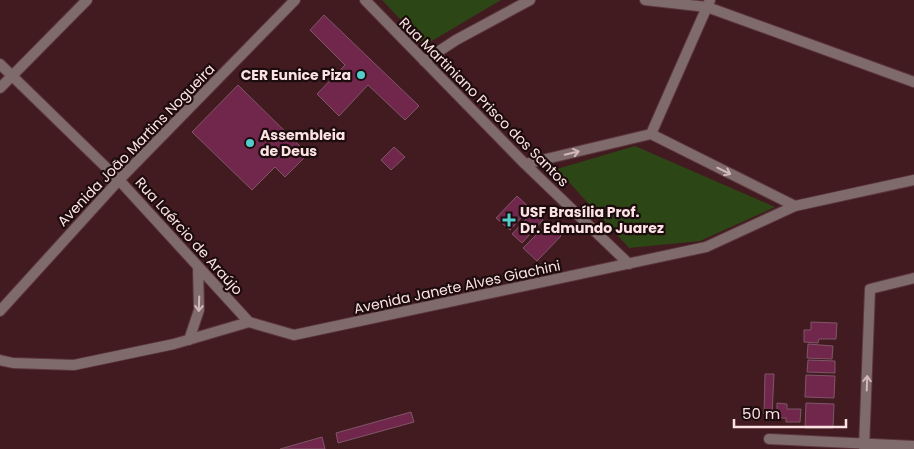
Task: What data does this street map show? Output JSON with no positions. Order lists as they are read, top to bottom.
{
  "streets": {
    "street": [
      "Rua Martiniano Prisco dos Santos",
      "Avenida João Martins Nogueira",
      "Rua Laércio de Araújo",
      "Avenida Janete Alves Giachini"
    ]
  },
  "crossings": [
    ["Rua Martiniano Prisco dos Santos", "Avenida Janete Alves Giachini"],
    ["Avenida João Martins Nogueira", "Rua Laércio de Araújo"],
    ["Rua Laércio de Araújo", "Avenida Janete Alves Giachini"]
  ],
  "places": {
    "other": ["CER Eunice Piza", "Assembleia de Deus"],
    "health": ["USF Brasília Prof. Dr. Edmundo Juarez"]
  },
  "scale_bar": "50 m"
}
